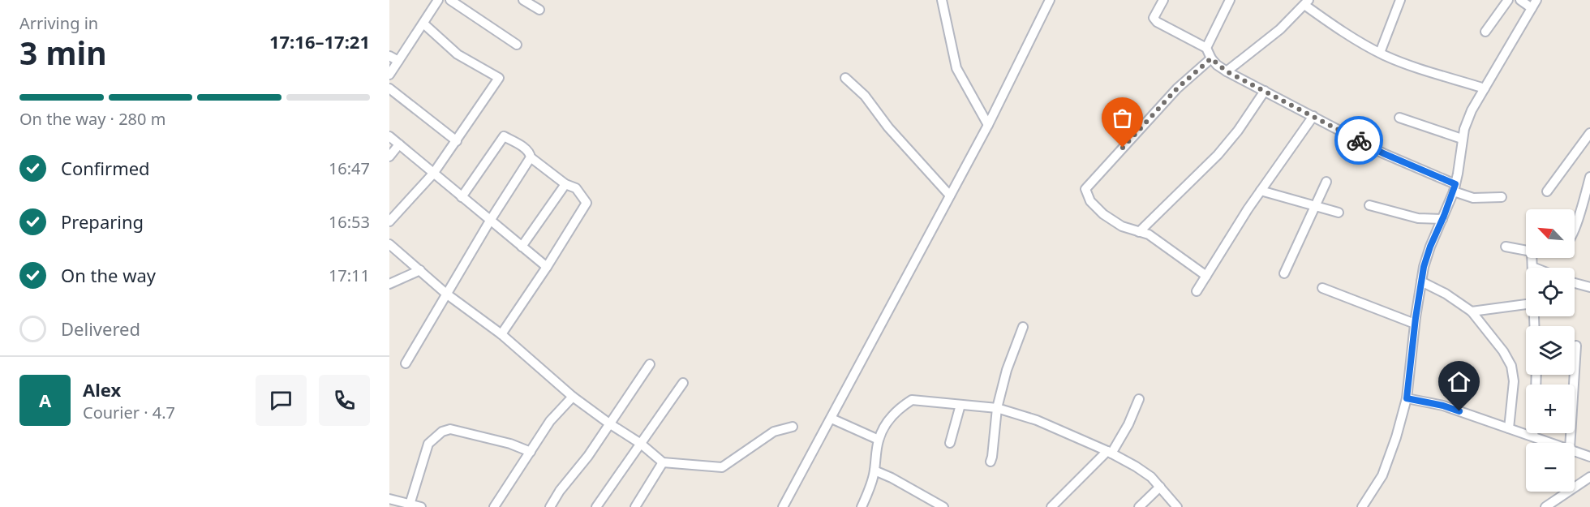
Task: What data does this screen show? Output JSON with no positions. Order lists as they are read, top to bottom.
{
  "north": "top left",
  "page": {
    "heading": ["3 min", "Arriving in", "17:16–17:21"],
    "panel": ["Alex", "Courier · 4.7"],
    "bar": "On the way · 280 m",
    "list": [
      ["Confirmed", "16:47"],
      ["Preparing", "16:53"],
      ["On the way", "17:11"],
      "Delivered"
    ],
    "map_buttons": ["+", "−"],
    "round": "A"
  }
}
